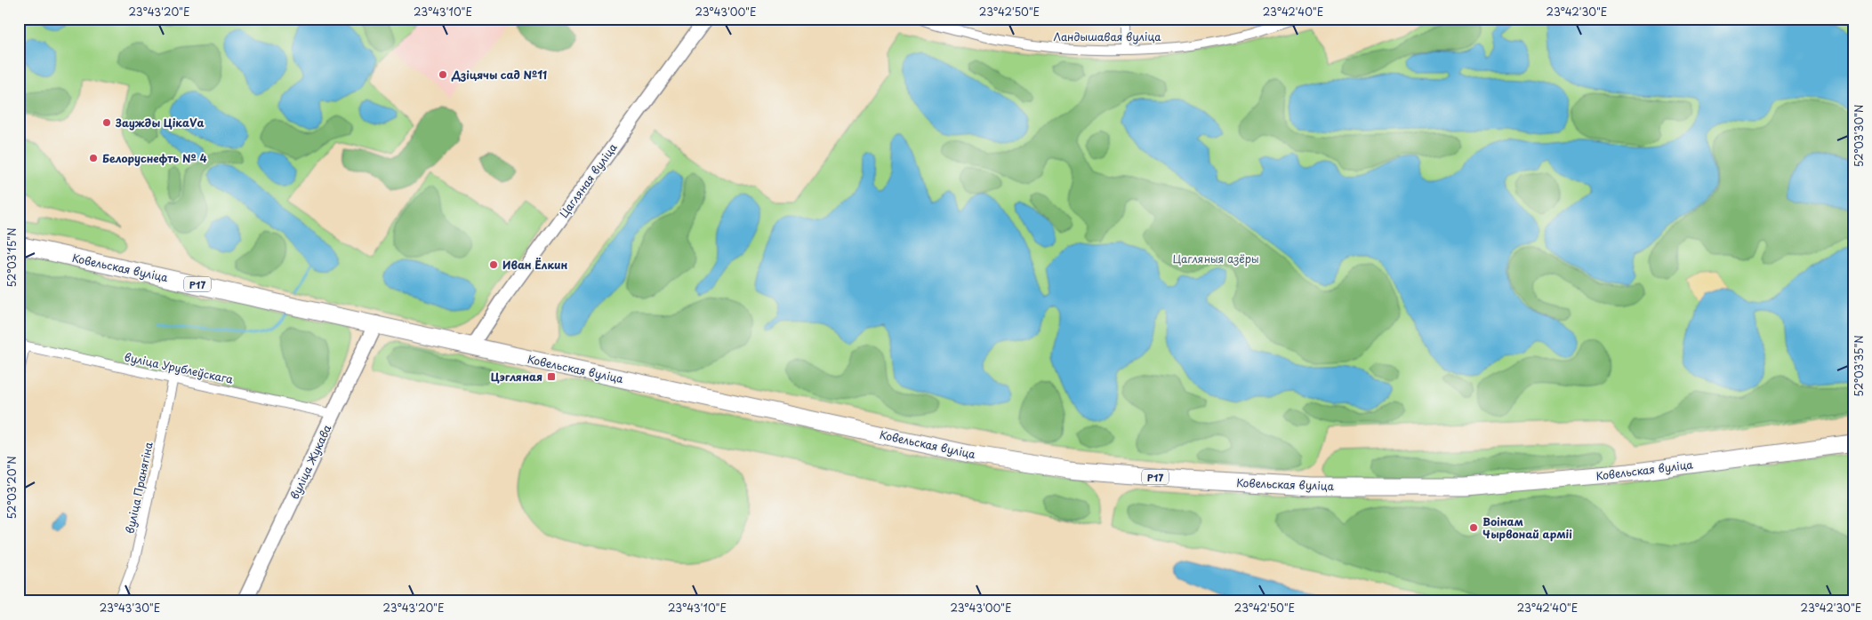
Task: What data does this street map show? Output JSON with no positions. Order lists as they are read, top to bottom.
{
  "streets": {
    "highway": ["Ковельская вуліца", "Р17"],
    "main road": ["вуліца Жукава"],
    "street": [
      "Ландышавая вуліца",
      "Цагляная вуліца",
      "вуліца Урублеўскага",
      "вуліца Пранягіна"
    ]
  },
  "crossings": [
    ["Цагляная вуліца", "Ковельская вуліца"],
    ["Ковельская вуліца", "вуліца Жукава"],
    ["вуліца Урублеўскага", "вуліца Жукава"],
    ["вуліца Урублеўскага", "вуліца Пранягіна"]
  ],
  "parks": ["Цагляныя азёры"],
  "places": {
    "other": [
      "Дзіцячы сад №11",
      "Заужды ЦікаVа",
      "Белоруснефть № 4",
      "Иван Ёлкин",
      "Воінам Чырвонай арміі"
    ],
    "transit": ["Цэгляная"]
  },
  "coordinates": [
    "23°43'20\"E",
    "23°43'10\"E",
    "23°43'00\"E",
    "23°42'50\"E",
    "23°42'40\"E",
    "23°42'30\"E",
    "52°03'30\"N",
    "52°03'15\"N",
    "52°03'35\"N",
    "52°03'20\"N",
    "23°43'30\"E"
  ]
}
